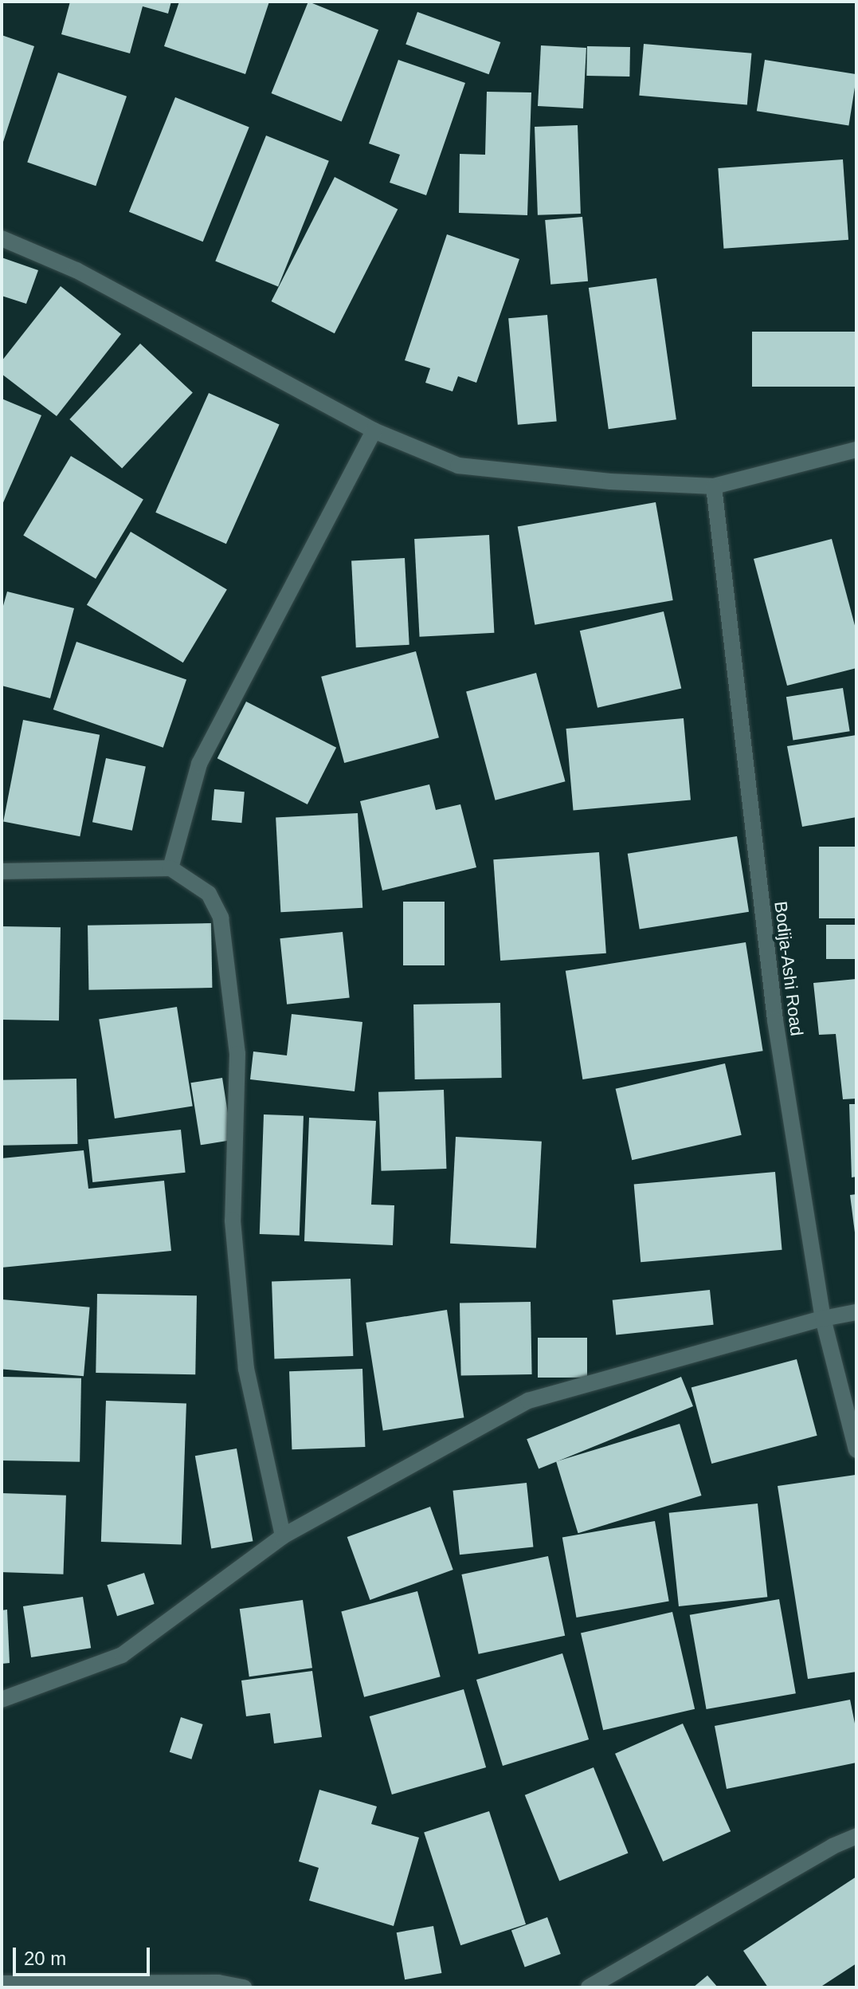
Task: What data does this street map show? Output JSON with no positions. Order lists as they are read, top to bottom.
{
  "streets": {
    "street": ["Bodija-Ashi Road"]
  },
  "scale_bar": "20 m"
}
